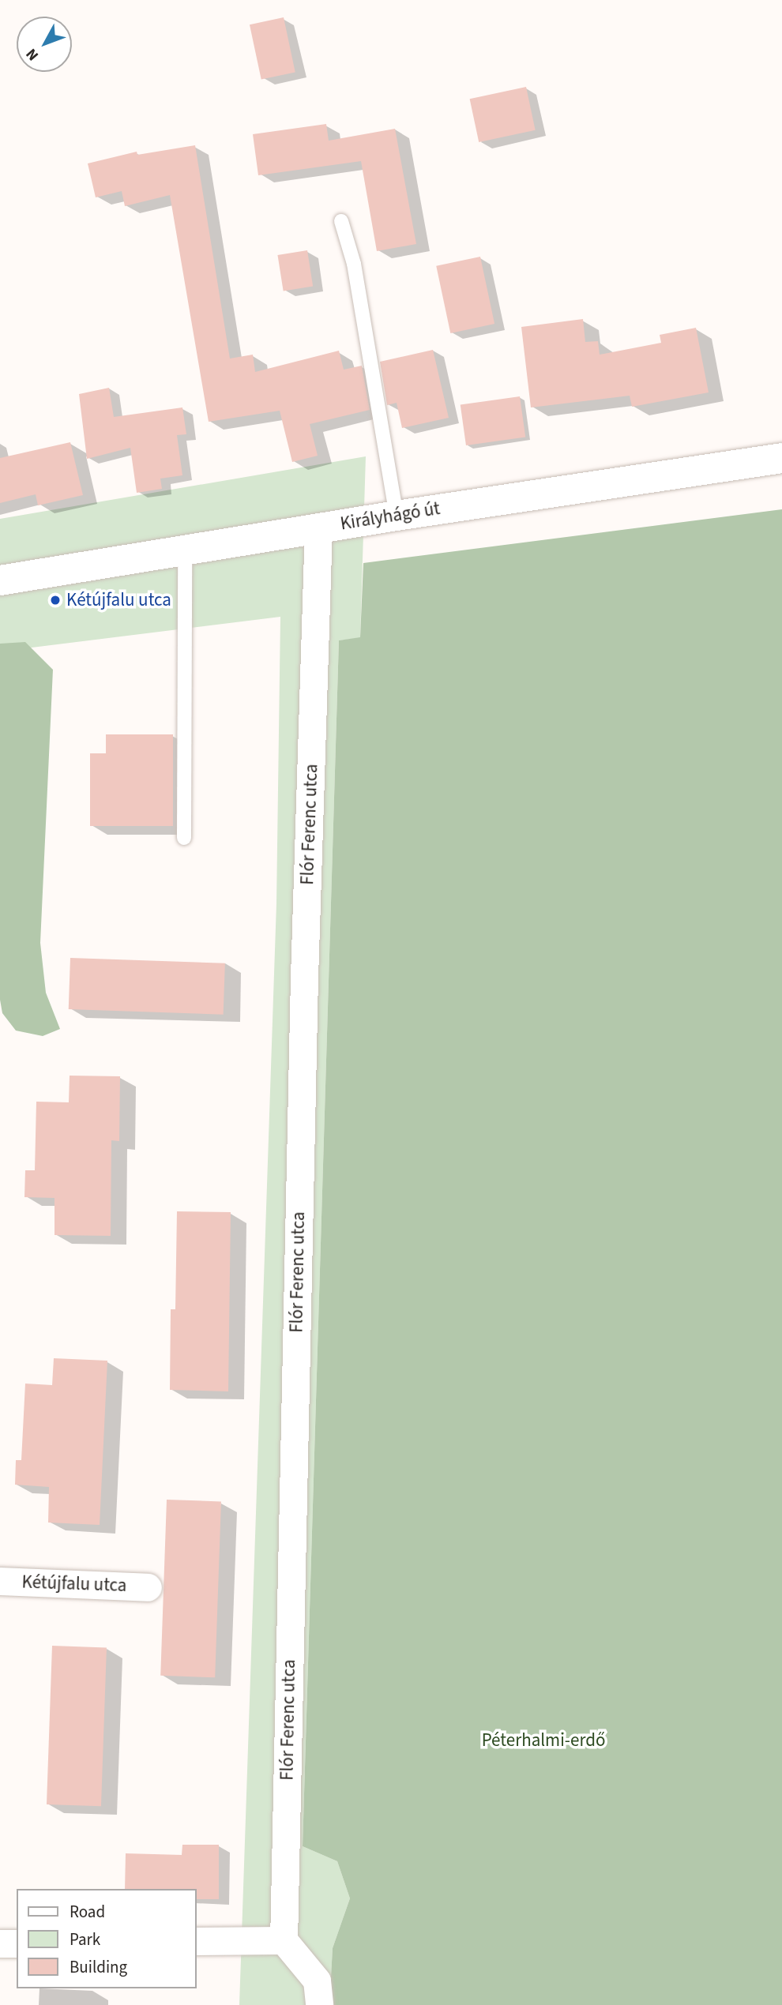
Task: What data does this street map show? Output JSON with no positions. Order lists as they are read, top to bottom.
{
  "streets": {
    "street": ["Királyhágó út", "Flór Ferenc utca", "Kétújfalu utca"]
  },
  "crossings": [
    ["Királyhágó út", "Flór Ferenc utca"]
  ],
  "parks": ["Péterhalmi-erdő"],
  "places": ["Kétújfalu utca"],
  "legend": ["Road", "Park", "Building"],
  "north": "bottom left"
}
